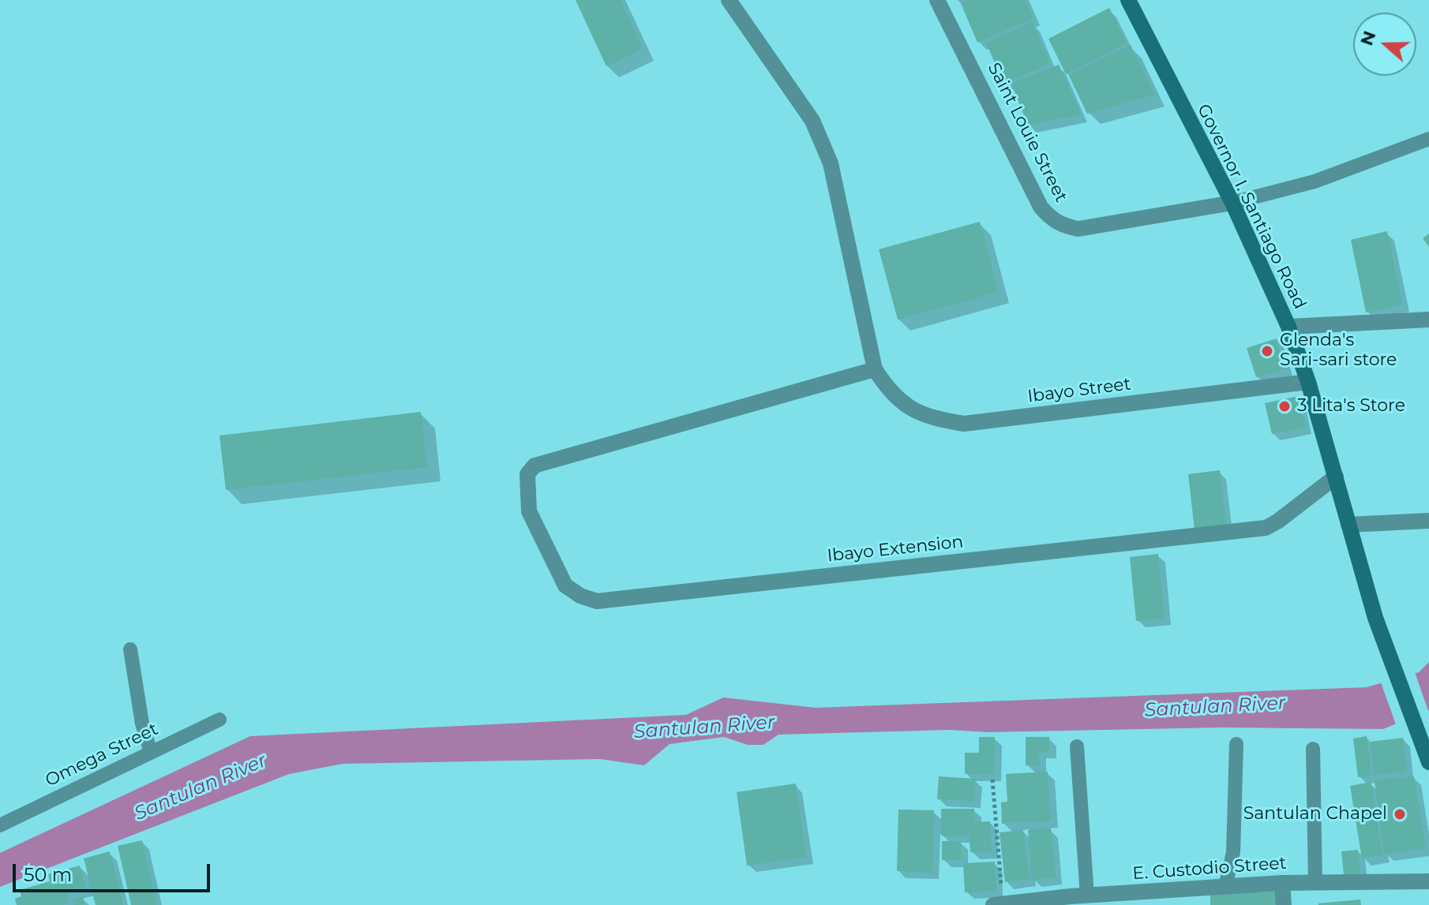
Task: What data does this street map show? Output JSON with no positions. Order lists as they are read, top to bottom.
{
  "streets": {
    "main road": ["Governor I. Santiago Road"],
    "street": [
      "Saint Louie Street",
      "Ibayo Street",
      "Ibayo Extension",
      "E. Custodio Street"
    ],
    "lane": ["Omega Street"]
  },
  "crossings": [
    ["Saint Louie Street", "Governor I. Santiago Road"],
    ["Governor I. Santiago Road", "Ibayo Street"],
    ["Governor I. Santiago Road", "Ibayo Extension"],
    ["Ibayo Street", "Ibayo Extension"]
  ],
  "water": ["Santulan River"],
  "places": ["Glenda's Sari-sari store", "3 Lita's Store", "Santulan Chapel"],
  "scale_bar": "50 m",
  "north": "left"
}
